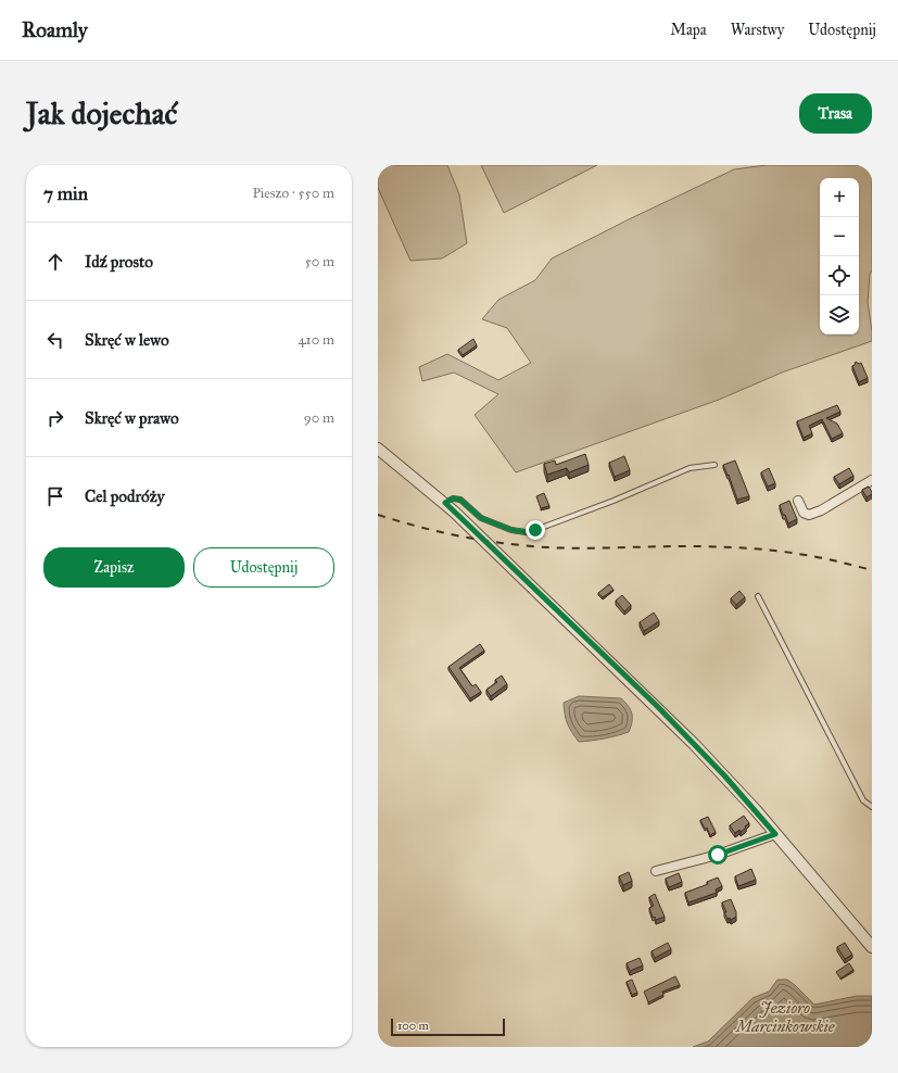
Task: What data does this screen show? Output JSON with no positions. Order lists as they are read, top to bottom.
{
  "water": ["Jezioro Marcinkowskie"],
  "scale_bar": "100 m",
  "page": {
    "header": "Roamly",
    "nav": ["Mapa", "Warstwy", "Udostępnij"],
    "buttons": [
      "Trasa",
      ["Zapisz", "Udostępnij"]
    ],
    "title": "Jak dojechać",
    "heading": ["7 min", "Pieszo · 550 m"],
    "map_buttons": ["+", "−"],
    "list": [
      ["Idź prosto", "50 m"],
      ["Skręć w lewo", "410 m"],
      ["Skręć w prawo", "90 m"],
      "Cel podróży"
    ],
    "scale": "100 m"
  }
}
